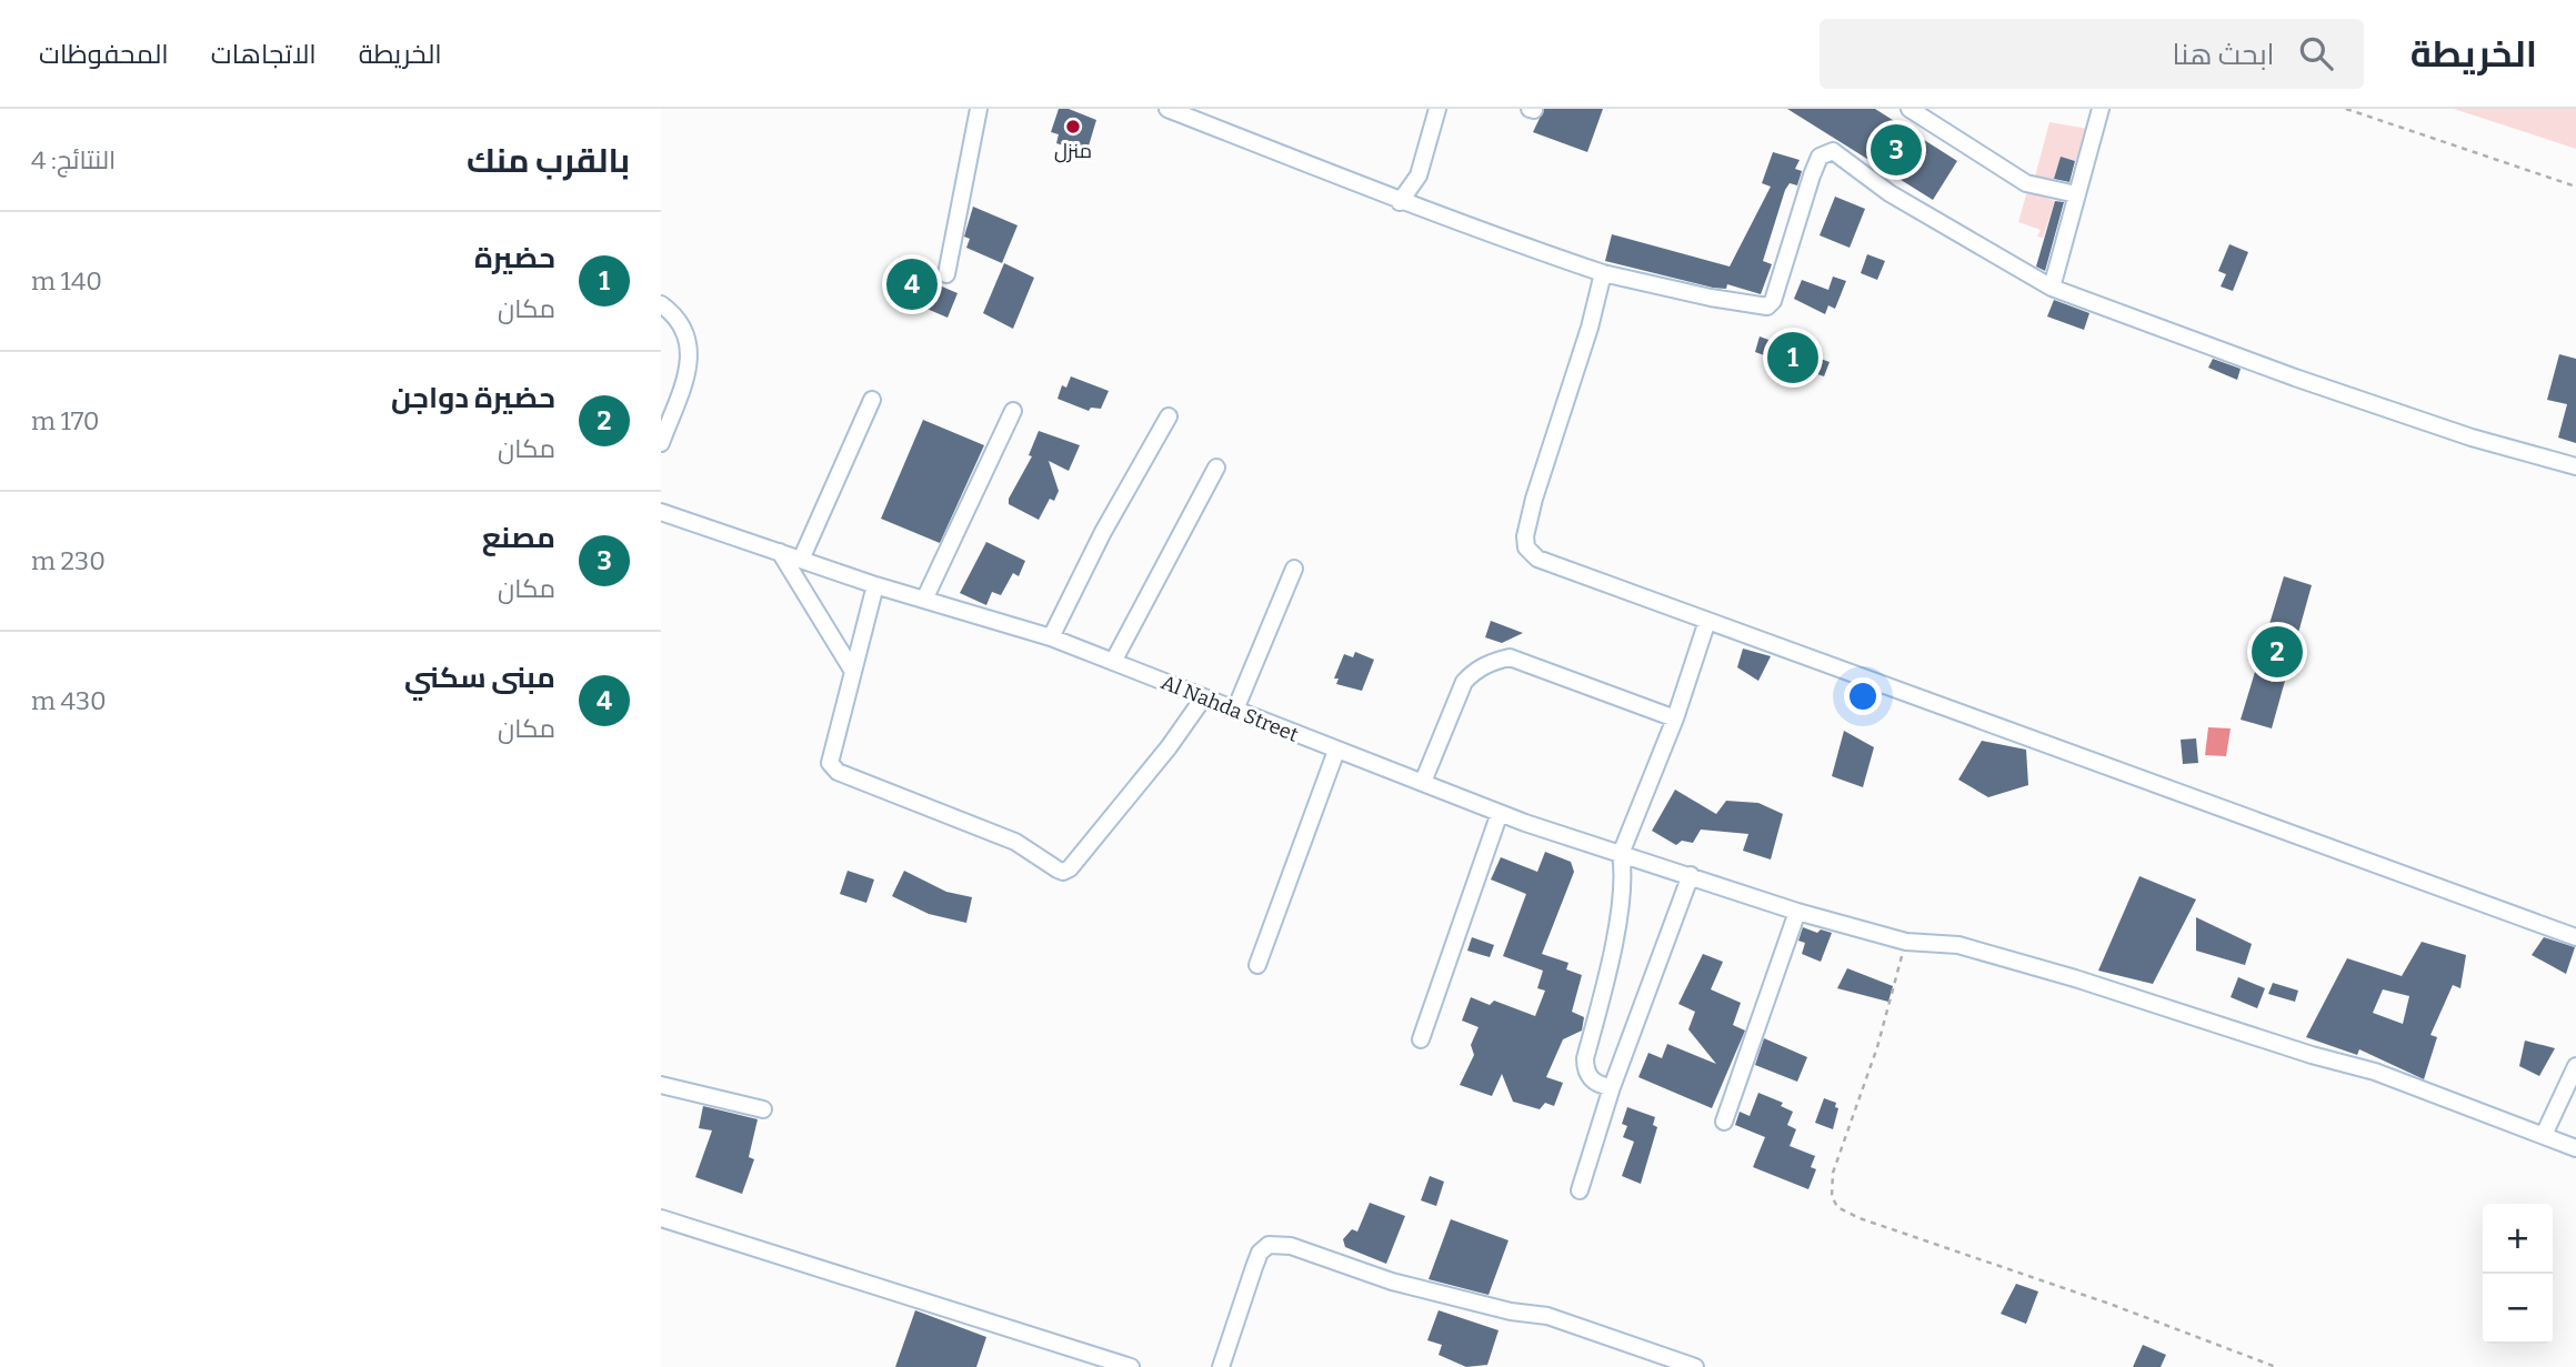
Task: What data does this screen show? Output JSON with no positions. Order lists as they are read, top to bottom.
{
  "streets": {
    "street": ["Al Nahda Street"]
  },
  "places": ["منزل"],
  "page": {
    "header": "الخريطة",
    "search": "ابحث هنا",
    "nav": ["الخريطة", "الاتجاهات", "المحفوظات"],
    "heading": ["بالقرب منك", "النتائج: 4"],
    "pins": [
      "3",
      "4",
      "1",
      "2"
    ],
    "list": [
      {
        "mark": "1",
        "name": "حضيرة",
        "note": "مكان",
        "value": "140 m"
      },
      {
        "mark": "2",
        "name": "حضيرة دواجن",
        "note": "مكان",
        "value": "170 m"
      },
      {
        "mark": "3",
        "name": "مصنع",
        "note": "مكان",
        "value": "230 m"
      },
      {
        "mark": "4",
        "name": "مبنى سكني",
        "note": "مكان",
        "value": "430 m"
      }
    ],
    "map_buttons": ["+", "−"]
  }
}
